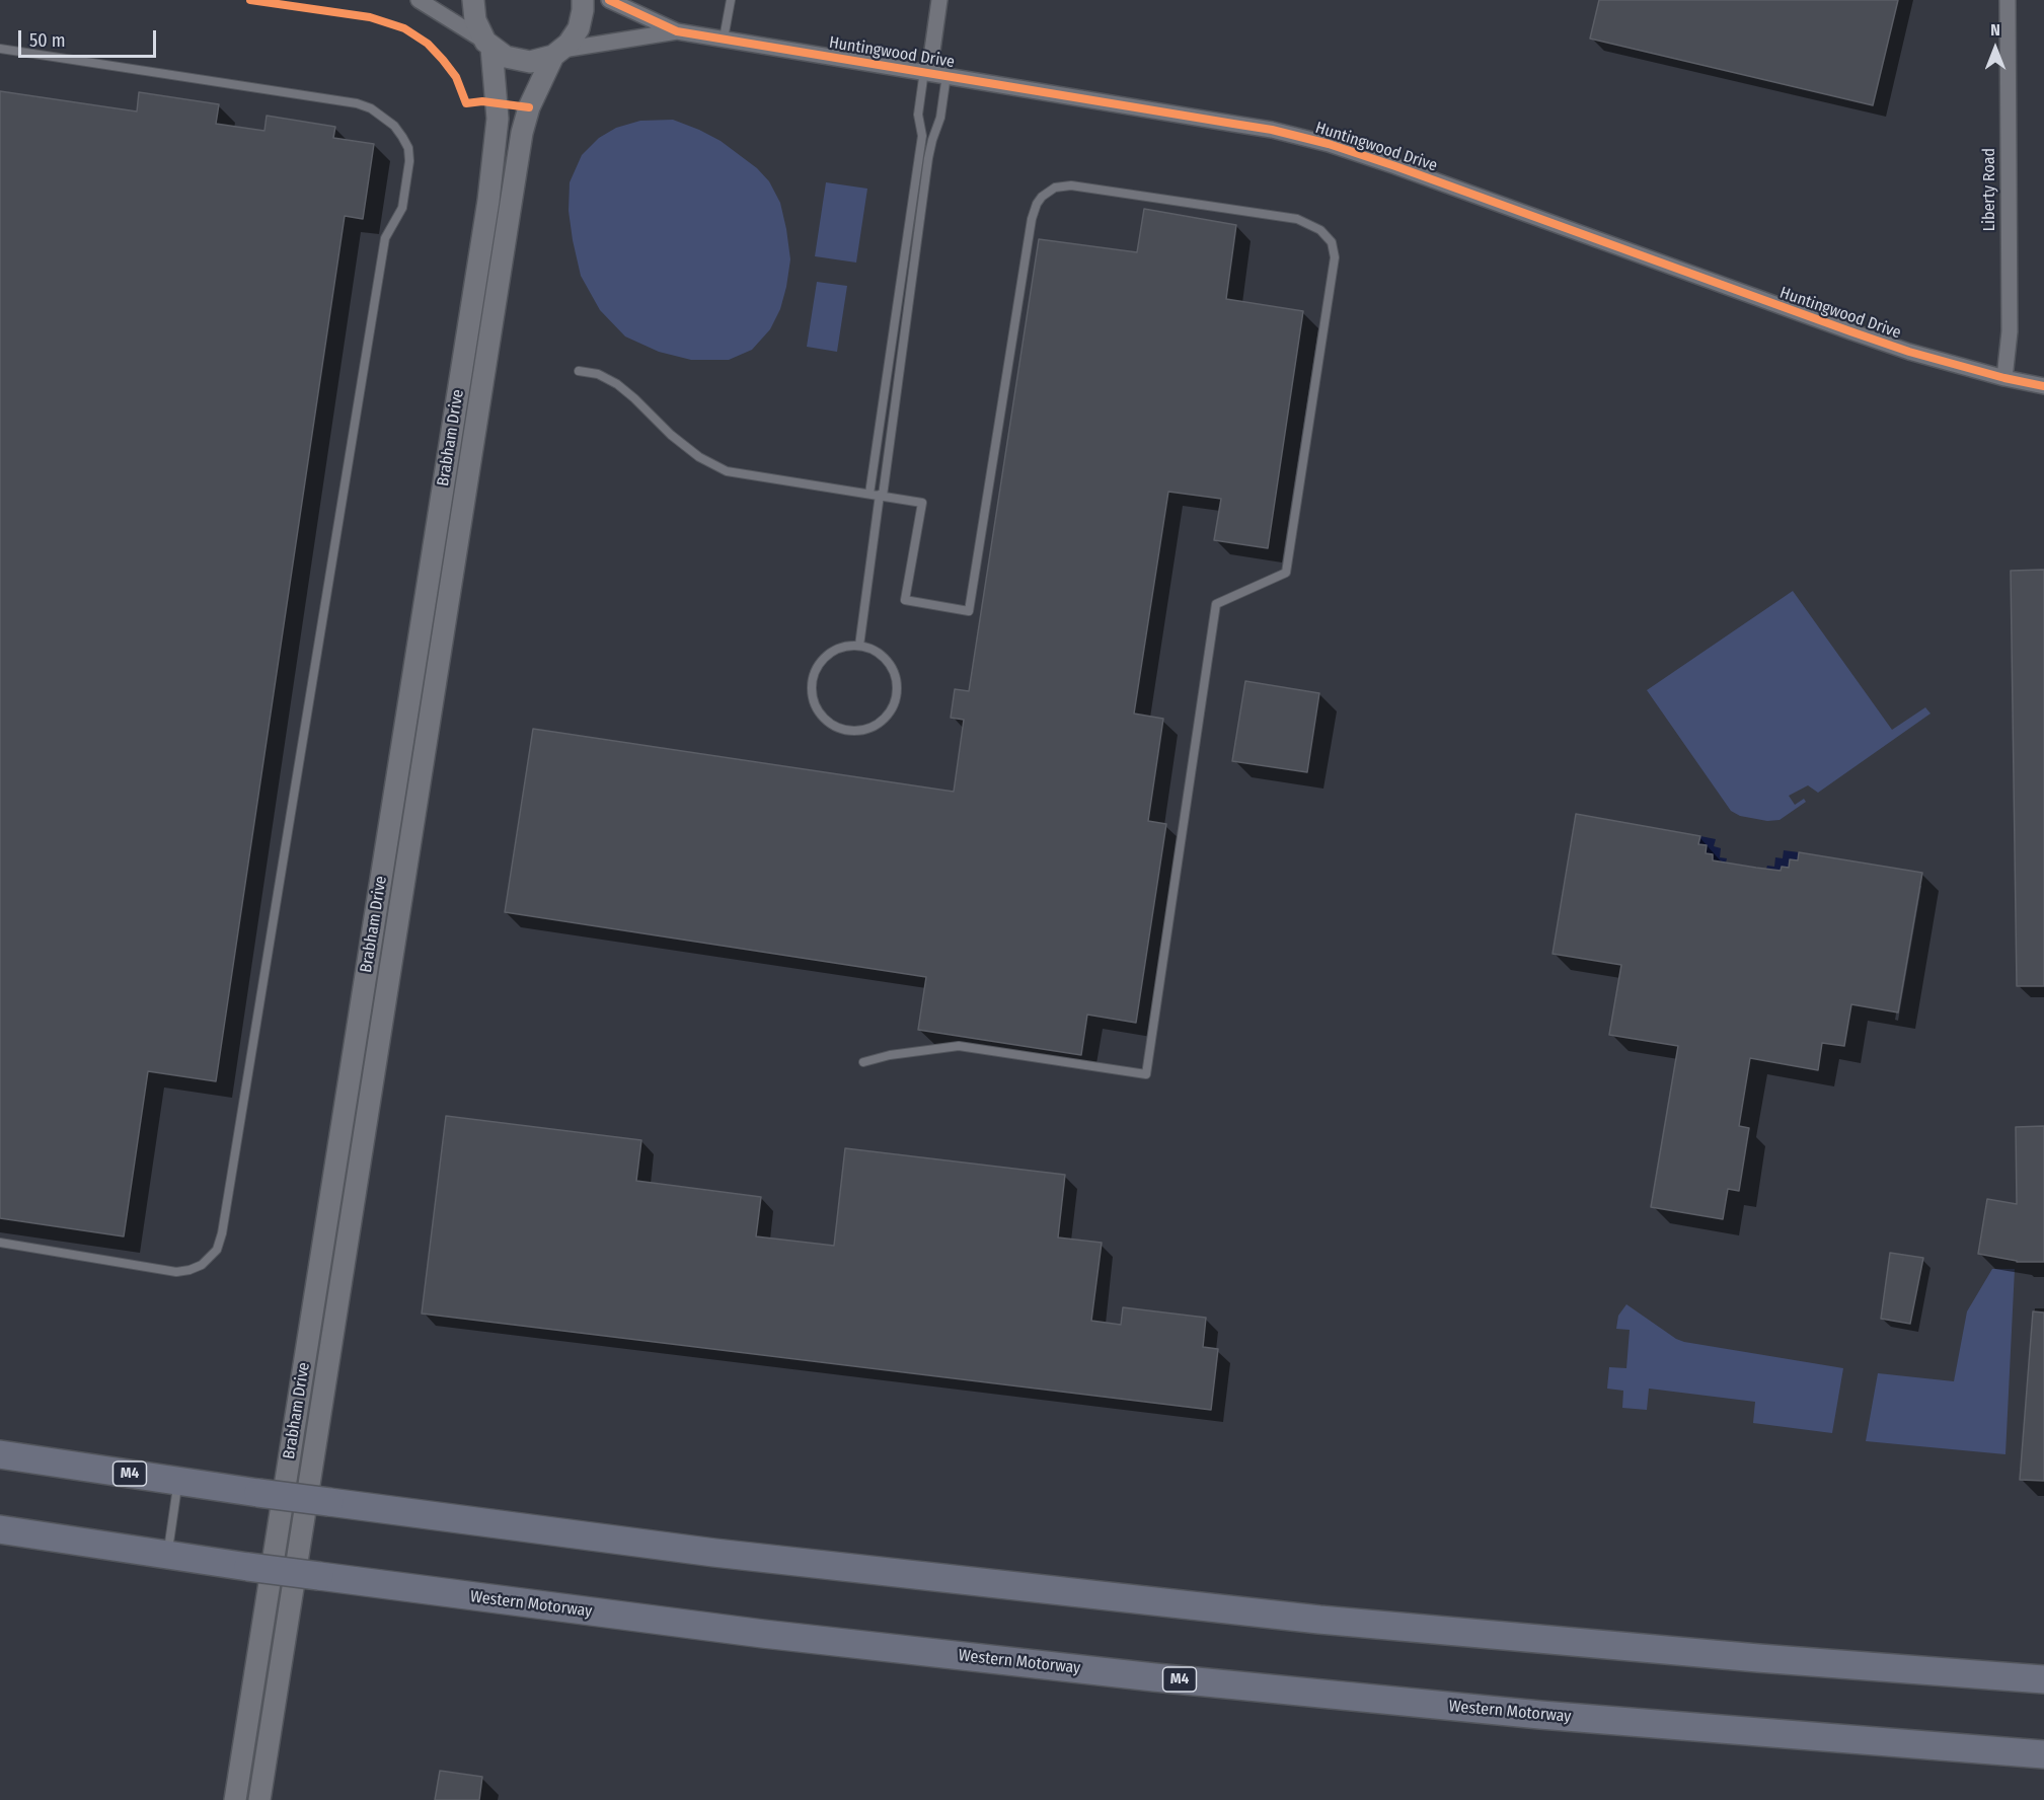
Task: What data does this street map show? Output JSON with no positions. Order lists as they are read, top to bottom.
{
  "streets": {
    "highway": ["M4", "Western Motorway"],
    "main road": ["Brabham Drive"],
    "street": ["Huntingwood Drive", "Liberty Road"]
  },
  "crossings": [
    ["Huntingwood Drive", "Liberty Road"],
    ["Huntingwood Drive", "Brabham Drive"]
  ],
  "scale_bar": "50 m",
  "north": "top"
}
